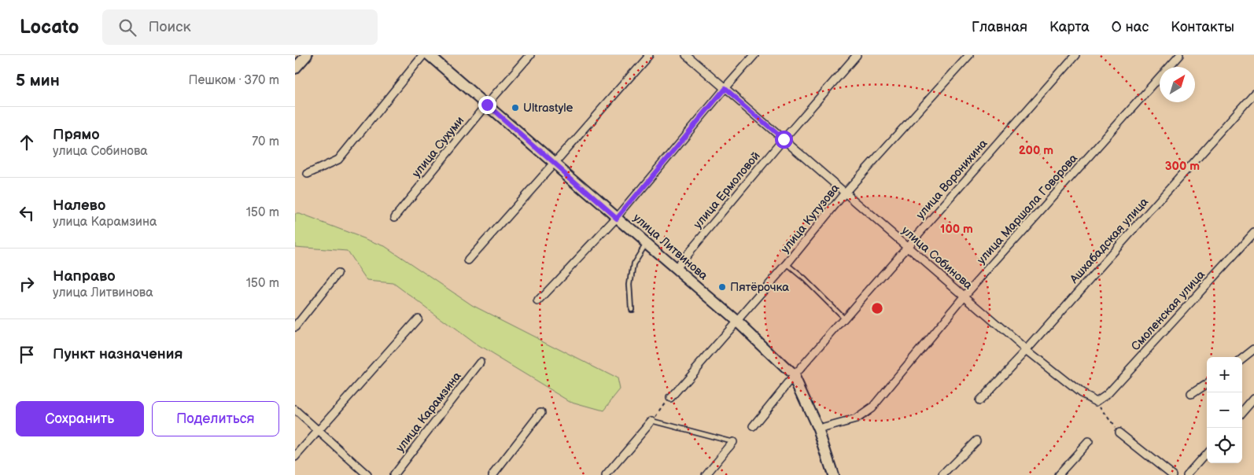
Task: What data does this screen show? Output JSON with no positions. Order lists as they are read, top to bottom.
{
  "streets": {
    "street": [
      "улица Сухуми",
      "улица Воронихина",
      "улица Ермоловой",
      "улица Маршала Говорова",
      "улица Кутузова",
      "Ашхабадская улица",
      "улица Литвинова",
      "улица Собинова",
      "Смоленская улица",
      "улица Карамзина"
    ]
  },
  "crossings": [
    ["улица Сухуми", "улица Литвинова"],
    ["улица Воронихина", "улица Литвинова"],
    ["улица Воронихина", "улица Собинова"],
    ["улица Ермоловой", "улица Литвинова"],
    ["улица Ермоловой", "улица Собинова"],
    ["улица Маршала Говорова", "улица Литвинова"],
    ["улица Маршала Говорова", "улица Собинова"],
    ["улица Кутузова", "улица Литвинова"],
    ["улица Кутузова", "улица Собинова"],
    ["Ашхабадская улица", "улица Собинова"],
    ["улица Собинова", "Смоленская улица"]
  ],
  "places": ["Ultrastyle", "Пятёрочка"],
  "north": "top right",
  "page": {
    "header": "Locato",
    "search": "Поиск",
    "nav": [
      "Главная",
      "Карта",
      "О нас",
      "Контакты"
    ],
    "heading": ["5 мин", "Пешком · 370 m"],
    "list": [
      ["Прямо", "улица Собинова", "70 m"],
      ["Налево", "улица Карамзина", "150 m"],
      ["Направо", "улица Литвинова", "150 m"],
      "Пункт назначения"
    ],
    "map_buttons": ["+", "−"],
    "buttons": ["Сохранить", "Поделиться"]
  },
  "rings": ["200 m", "300 m", "100 m"]
}
